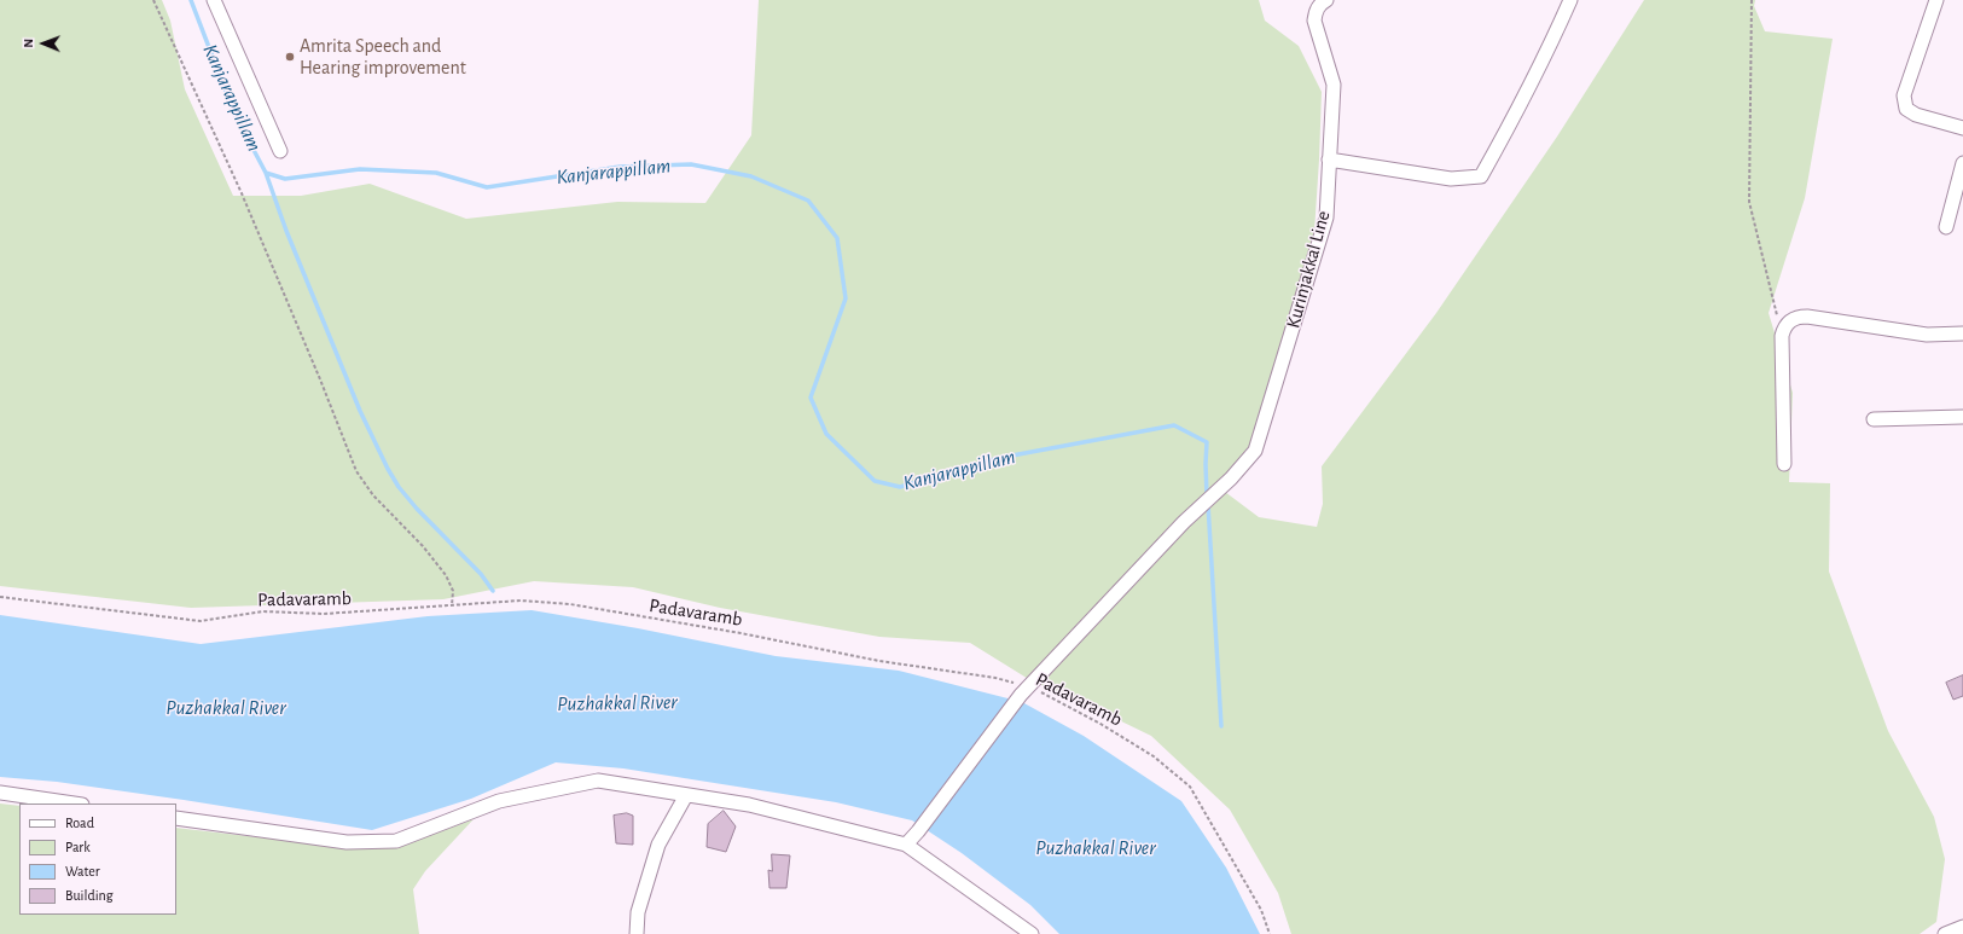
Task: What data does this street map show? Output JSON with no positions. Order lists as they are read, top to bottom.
{
  "streets": {
    "street": ["Kurinjakkal Line"],
    "path": ["Padavaramb"]
  },
  "crossings": [
    ["Kurinjakkal Line", "Padavaramb"]
  ],
  "water": ["Kanjarappillam", "Puzhakkal River"],
  "places": ["Amrita Speech and Hearing improvement"],
  "legend": [
    "Road",
    "Park",
    "Water",
    "Building"
  ],
  "north": "left"
}
